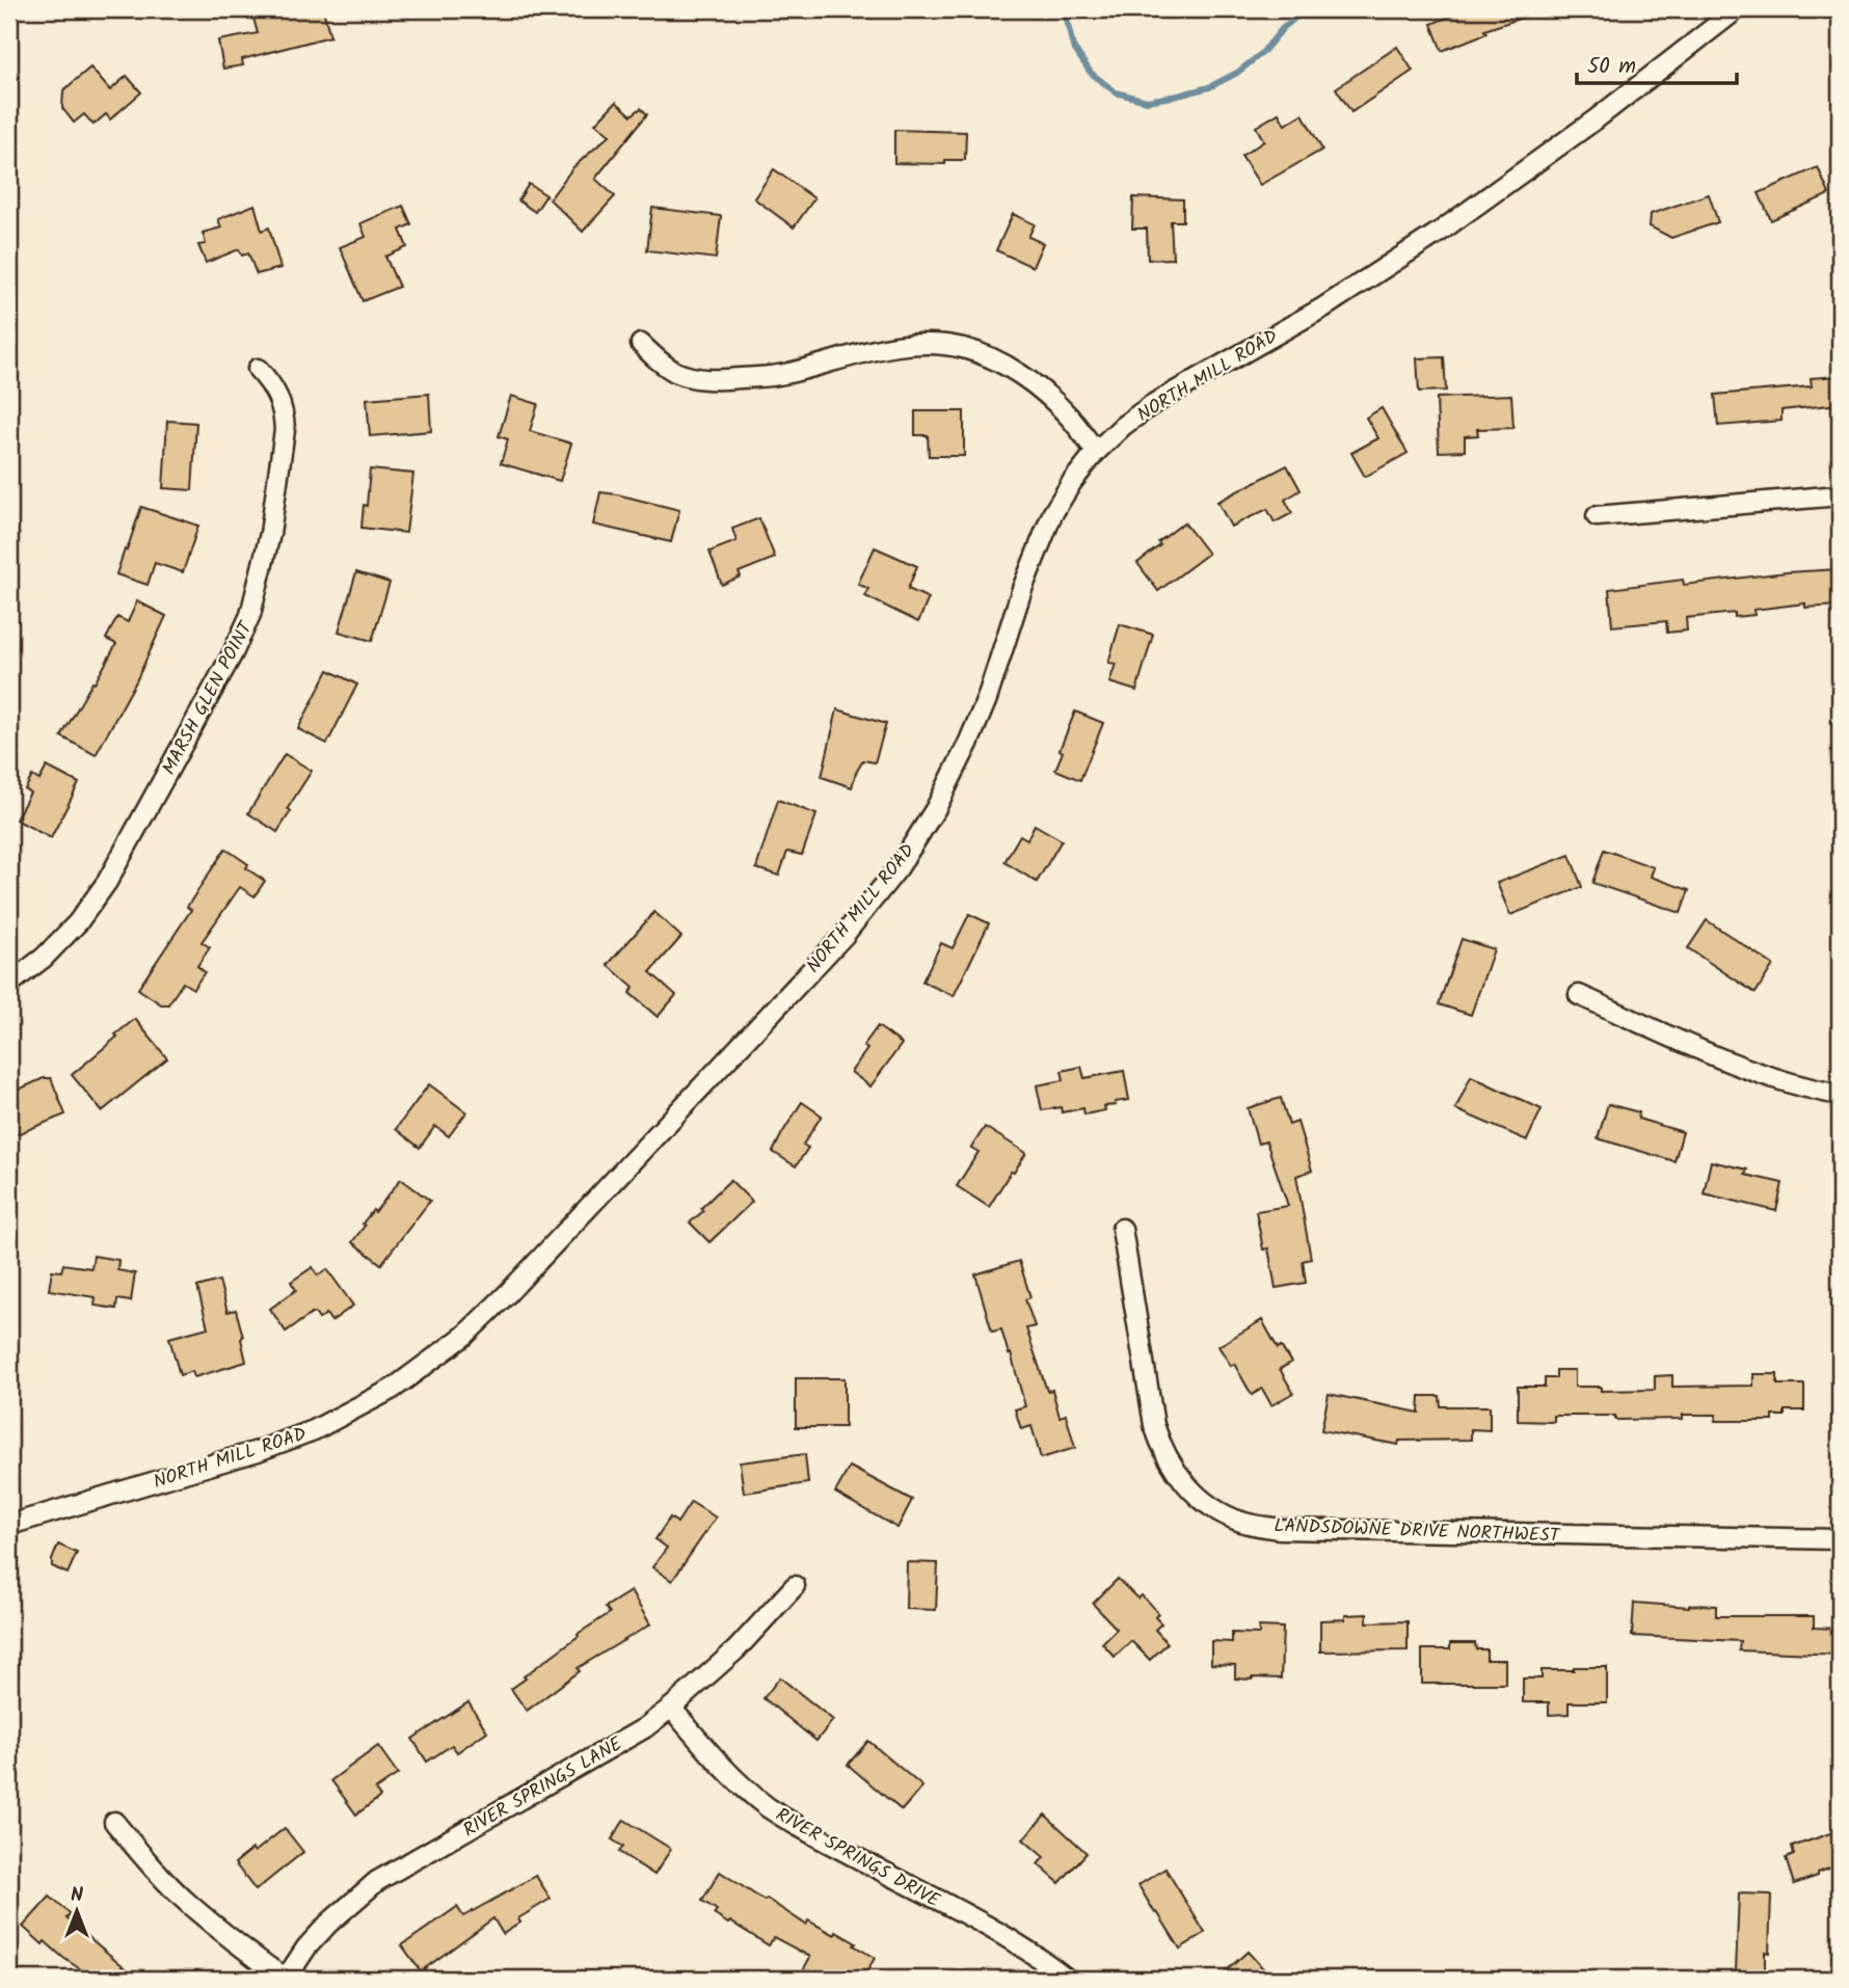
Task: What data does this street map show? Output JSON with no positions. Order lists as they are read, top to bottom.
{
  "streets": {
    "street": [
      "NORTH MILL ROAD",
      "MARSH GLEN POINT",
      "LANDSDOWNE DRIVE NORTHWEST",
      "RIVER SPRINGS LANE",
      "RIVER SPRINGS DRIVE"
    ]
  },
  "crossings": [
    ["RIVER SPRINGS LANE", "RIVER SPRINGS DRIVE"]
  ],
  "scale_bar": "50 m",
  "north": "top"
}
